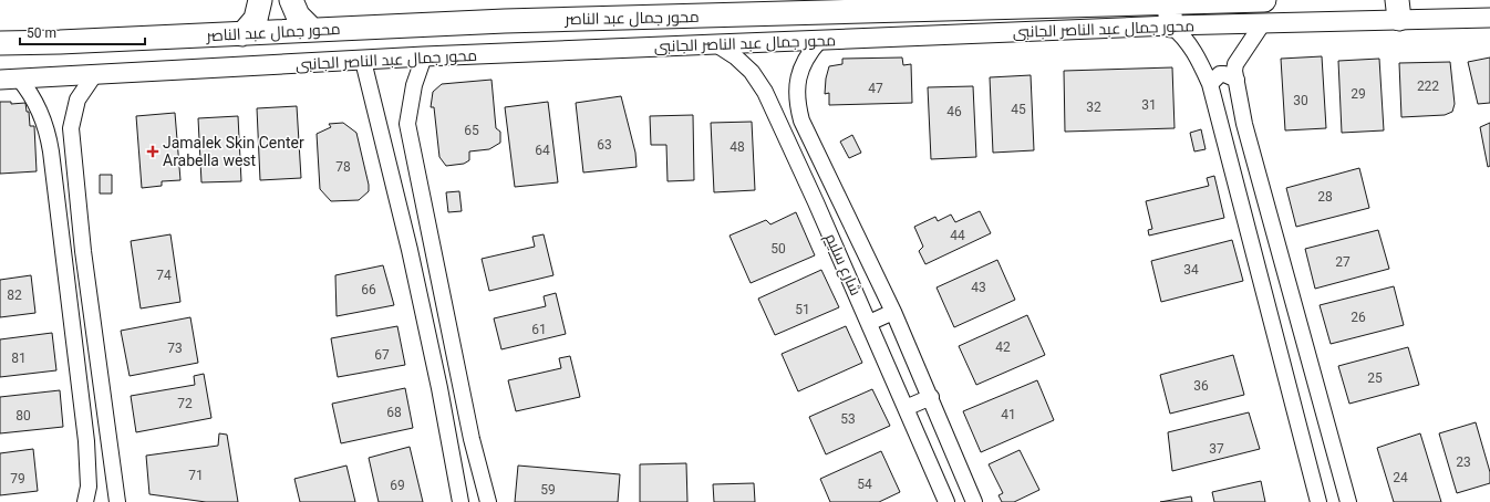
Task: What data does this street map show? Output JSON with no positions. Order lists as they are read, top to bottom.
{
  "streets": {
    "main road": ["محور جمال عبد الناصر"],
    "street": ["محور جمال عبد الناصر الجانبى", "شارع سليم"]
  },
  "crossings": [
    ["محور جمال عبد الناصر الجانبى", "شارع سليم"]
  ],
  "places": {
    "health": ["Jamalek Skin Center Arabella west"]
  },
  "house_numbers": [
    "222",
    "47",
    "29",
    "30",
    "31",
    "32",
    "45",
    "46",
    "65",
    "63",
    "48",
    "64",
    "78",
    "28",
    "44",
    "50",
    "27",
    "34",
    "74",
    "43",
    "66",
    "82",
    "51",
    "26",
    "61",
    "42",
    "73",
    "67",
    "81",
    "25",
    "36",
    "72",
    "68",
    "41",
    "80",
    "53",
    "37",
    "23",
    "71",
    "24",
    "79",
    "54",
    "69",
    "59"
  ],
  "scale_bar": "50 m"
}
